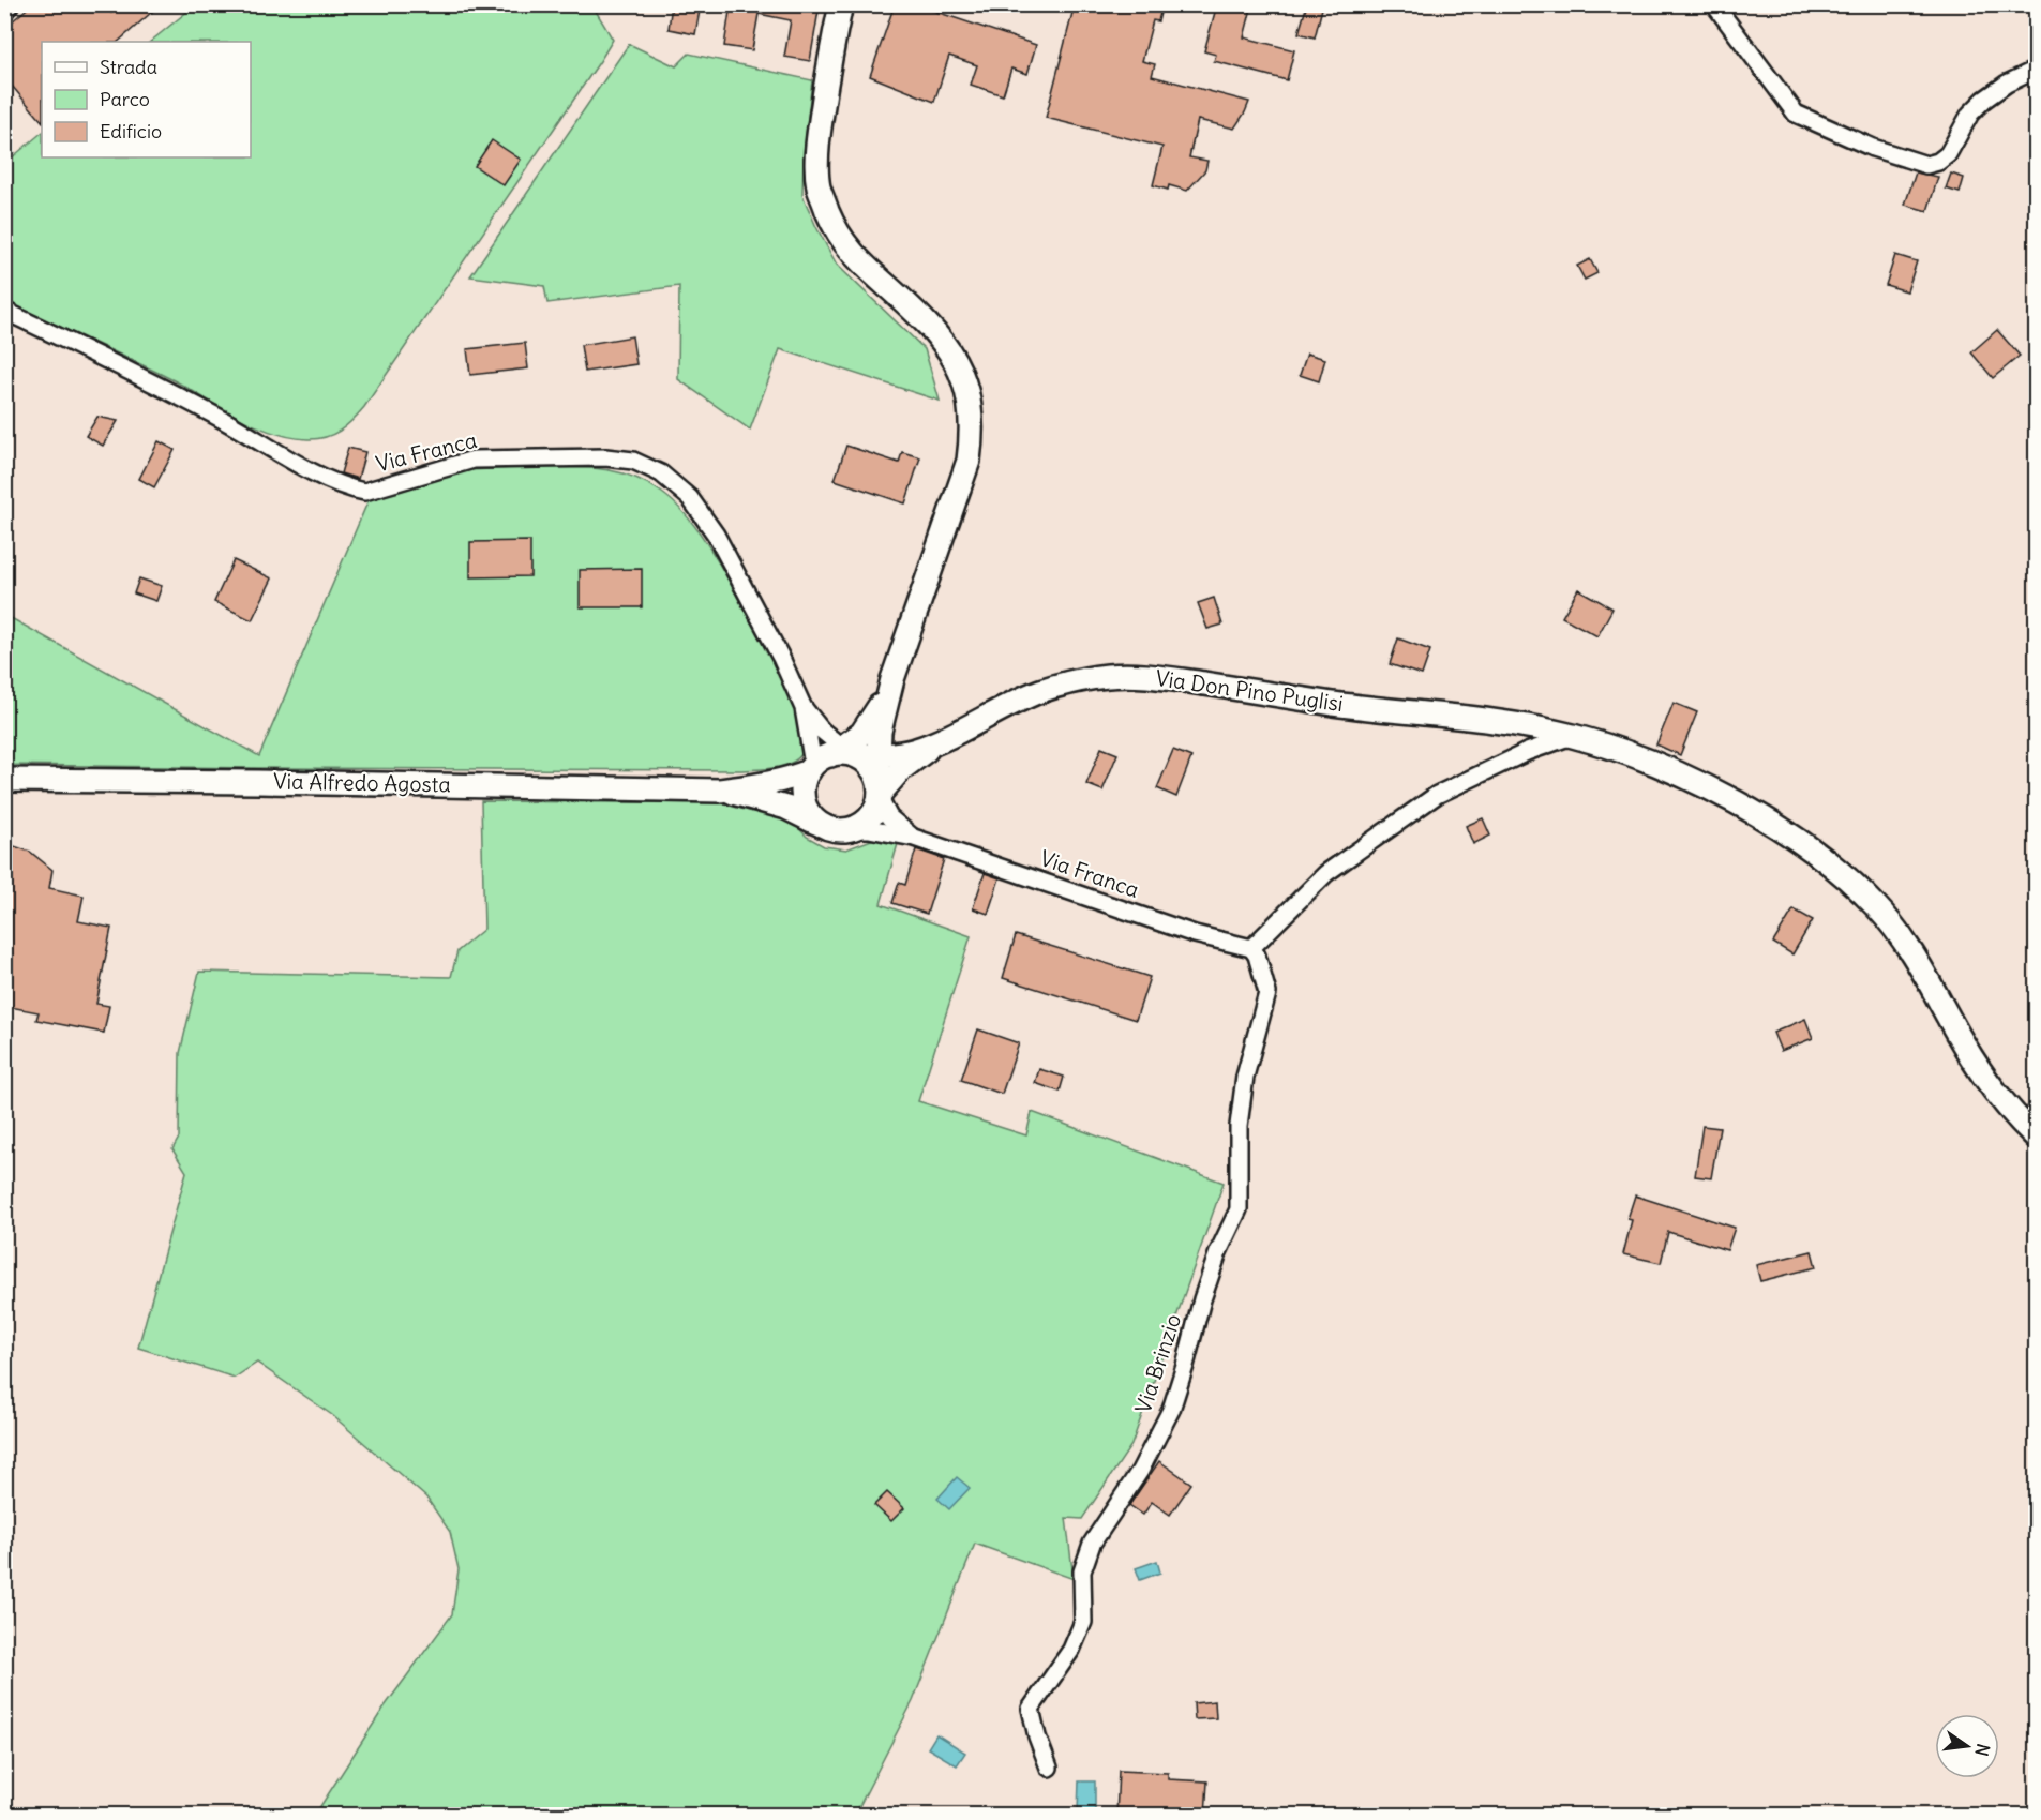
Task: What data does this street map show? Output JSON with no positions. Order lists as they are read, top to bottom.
{
  "streets": {
    "street": [
      "Via Franca",
      "Via Don Pino Puglisi",
      "Via Alfredo Agosta",
      "Via Brinzio"
    ]
  },
  "crossings": [
    ["Via Franca", "Via Brinzio"]
  ],
  "legend": ["Strada", "Parco", "Edificio"],
  "north": "right"
}
